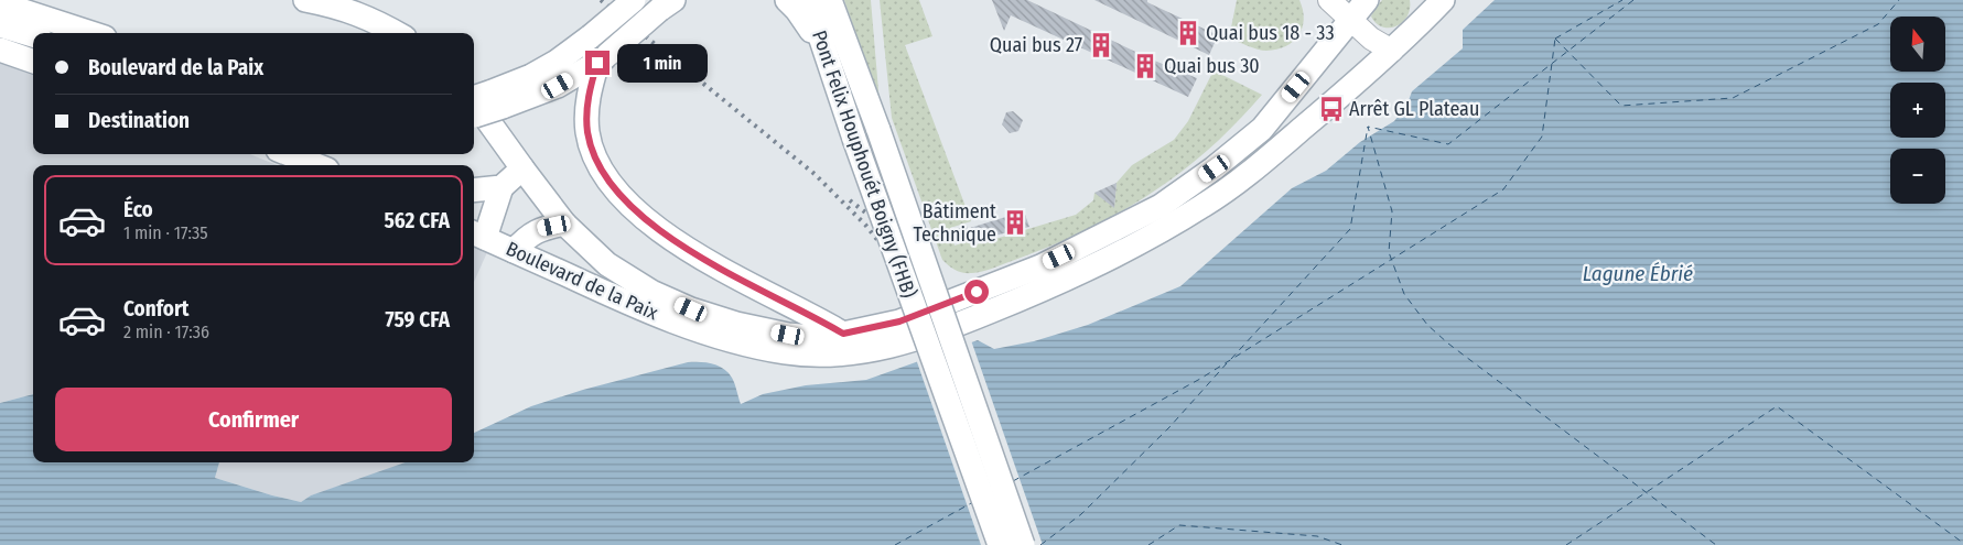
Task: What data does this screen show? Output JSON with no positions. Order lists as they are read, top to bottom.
{
  "streets": {
    "main road": ["Pont Felix Houphouét Boigny (FHB)", "Boulevard de la Paix"]
  },
  "water": ["Lagune Ébrié"],
  "places": {
    "building": [
      "Quai bus 18 - 33",
      "Quai bus 27",
      "Quai bus 30",
      "Bâtiment Technique"
    ],
    "bus stop": ["Arrêt GL Plateau"]
  },
  "north": "top",
  "page": {
    "map_buttons": ["+", "−"],
    "banner": ["Boulevard de la Paix", "Destination"],
    "bubble": "1 min",
    "list": [
      {
        "name": "Éco",
        "note": "1 min · 17:35",
        "value": "562 CFA"
      },
      {
        "name": "Confort",
        "note": "2 min · 17:36",
        "value": "759 CFA"
      }
    ],
    "buttons": "Confirmer"
  }
}
